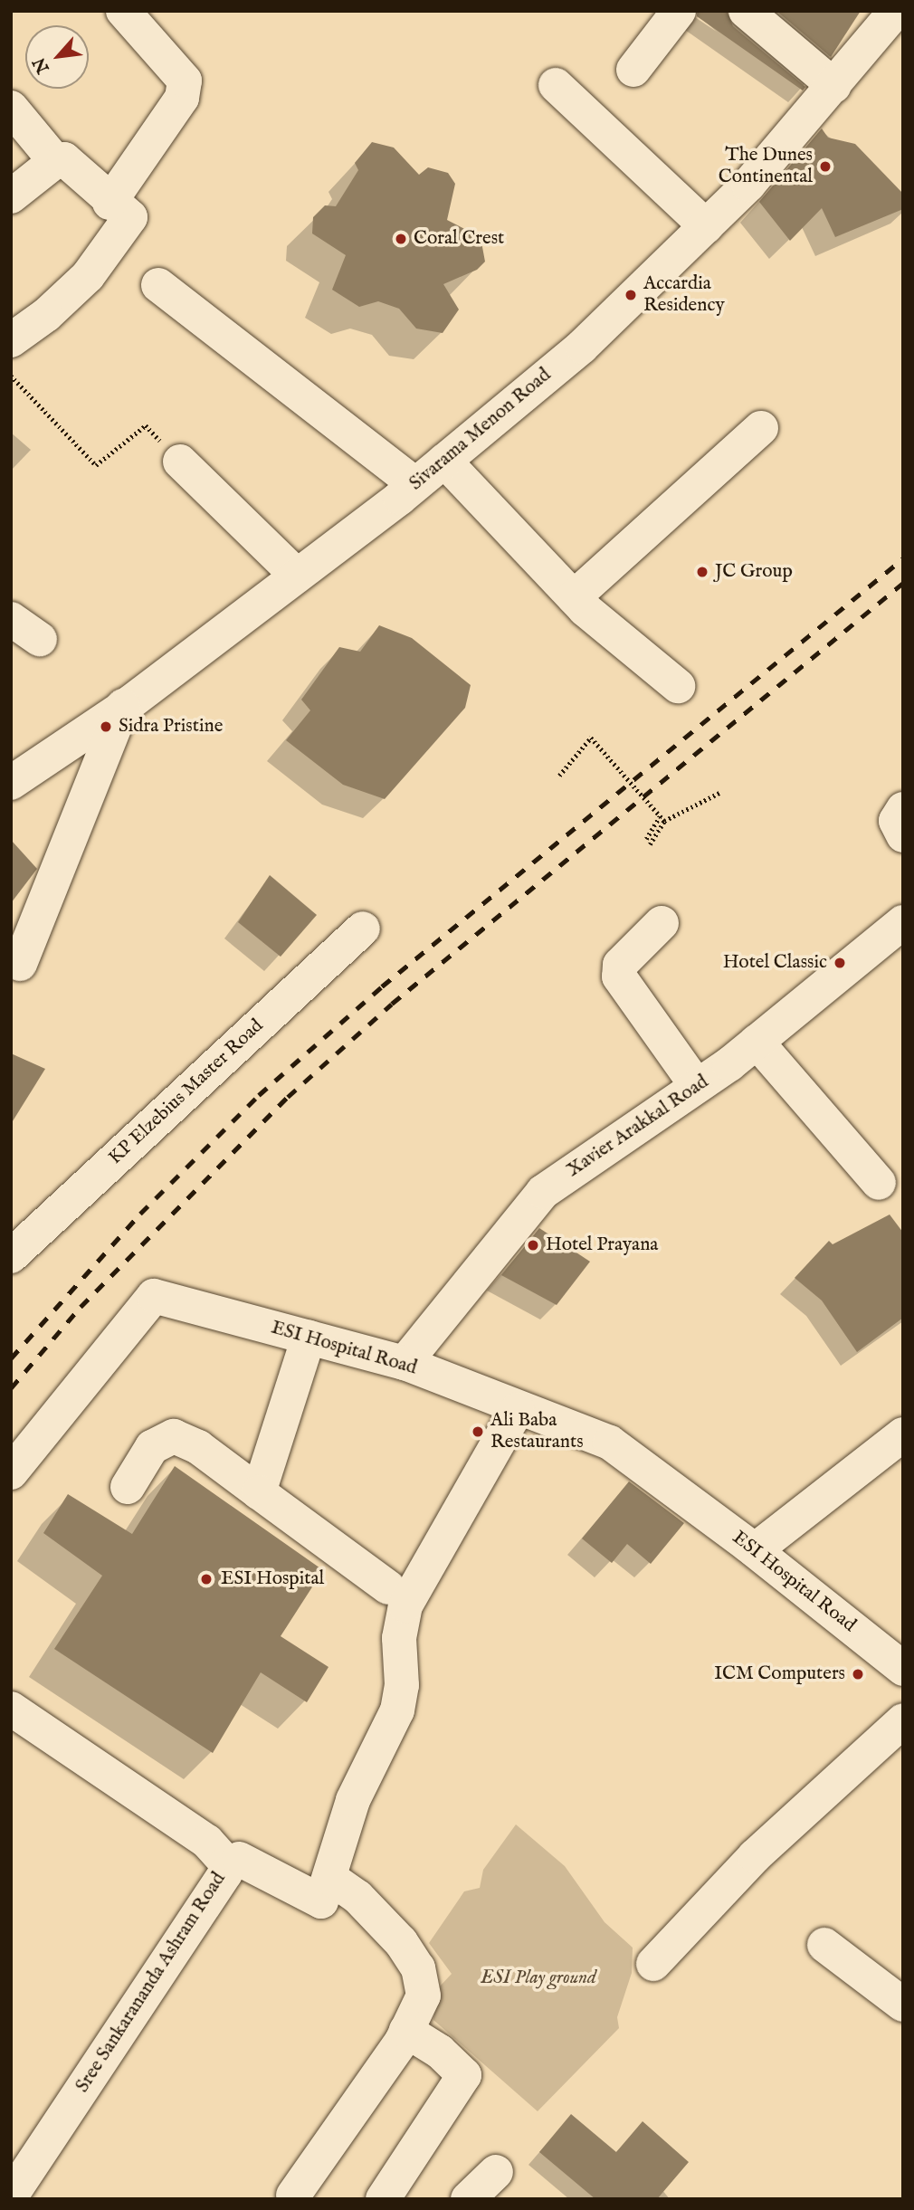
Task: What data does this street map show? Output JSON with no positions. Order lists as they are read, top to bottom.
{
  "streets": {
    "street": [
      "Sivarama Menon Road",
      "KP Elzebius Master Road",
      "Xavier Arakkal Road",
      "ESI Hospital Road",
      "Sree Sankarananda Ashram Road"
    ]
  },
  "crossings": [
    ["Xavier Arakkal Road", "ESI Hospital Road"]
  ],
  "parks": ["ESI Play ground"],
  "places": [
    "The Dunes Continental",
    "Coral Crest",
    "Accardia Residency",
    "JC Group",
    "Sidra Pristine",
    "Hotel Classic",
    "Hotel Prayana",
    "Ali Baba Restaurants",
    "ESI Hospital",
    "ICM Computers"
  ],
  "north": "bottom left"
}
